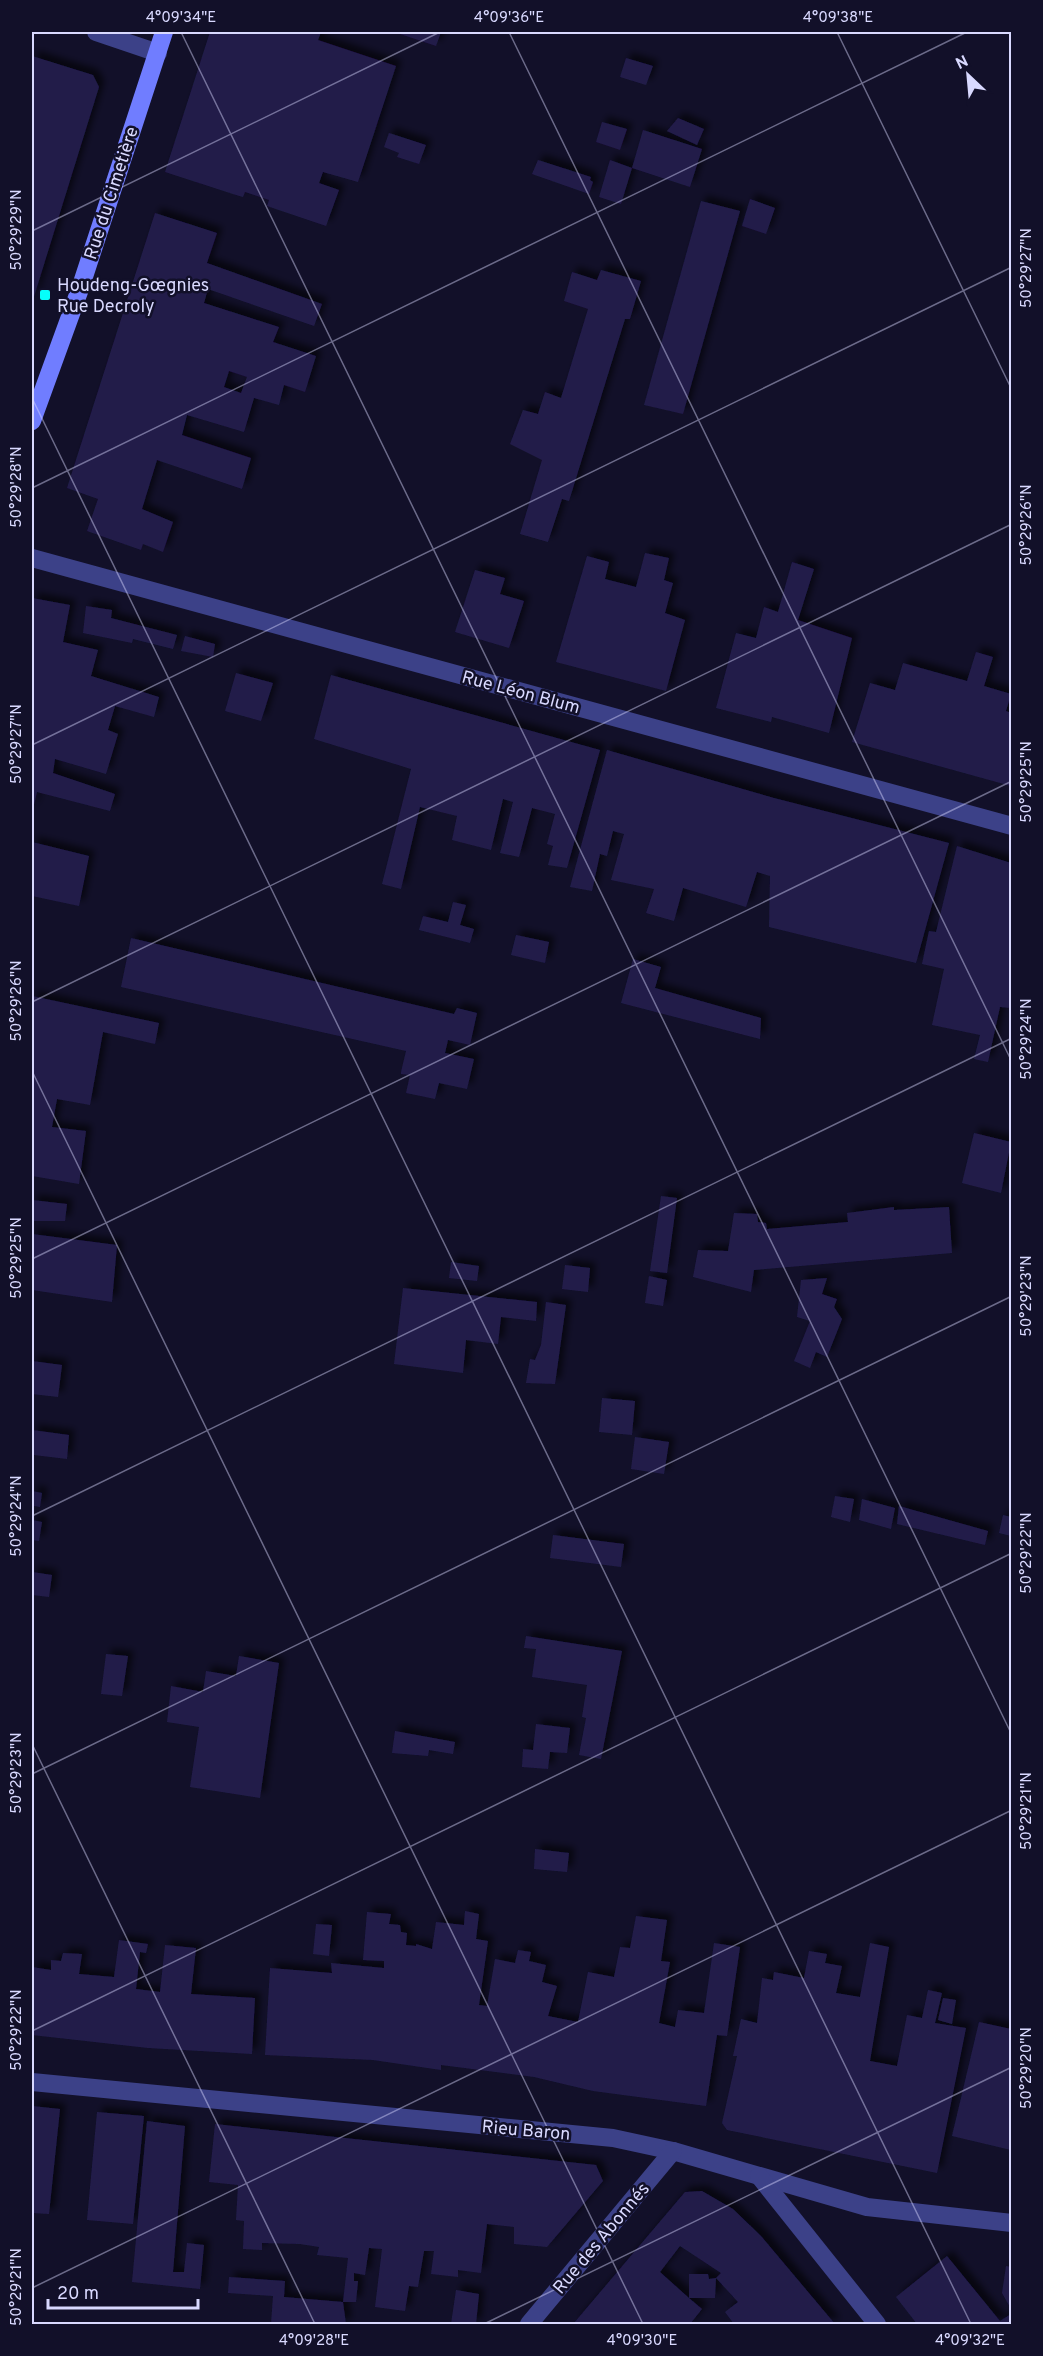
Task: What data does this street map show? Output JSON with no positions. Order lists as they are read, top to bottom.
{
  "streets": {
    "street": [
      "Rue du Cimetière",
      "Rue Léon Blum",
      "Rieu Baron",
      "Rue des Abonnés"
    ]
  },
  "crossings": [
    ["Rieu Baron", "Rue des Abonnés"]
  ],
  "places": {
    "transit": ["Houdeng-Gœgnies Rue Decroly"]
  },
  "scale_bar": "20 m",
  "north": "top left",
  "coordinates": [
    "4°09'34\"E",
    "4°09'36\"E",
    "4°09'38\"E",
    "50°29'29\"N",
    "50°29'27\"N",
    "50°29'28\"N",
    "50°29'26\"N",
    "50°29'25\"N",
    "50°29'24\"N",
    "50°29'23\"N",
    "50°29'22\"N",
    "50°29'21\"N",
    "50°29'20\"N",
    "4°09'28\"E",
    "4°09'30\"E",
    "4°09'32\"E"
  ]
}
